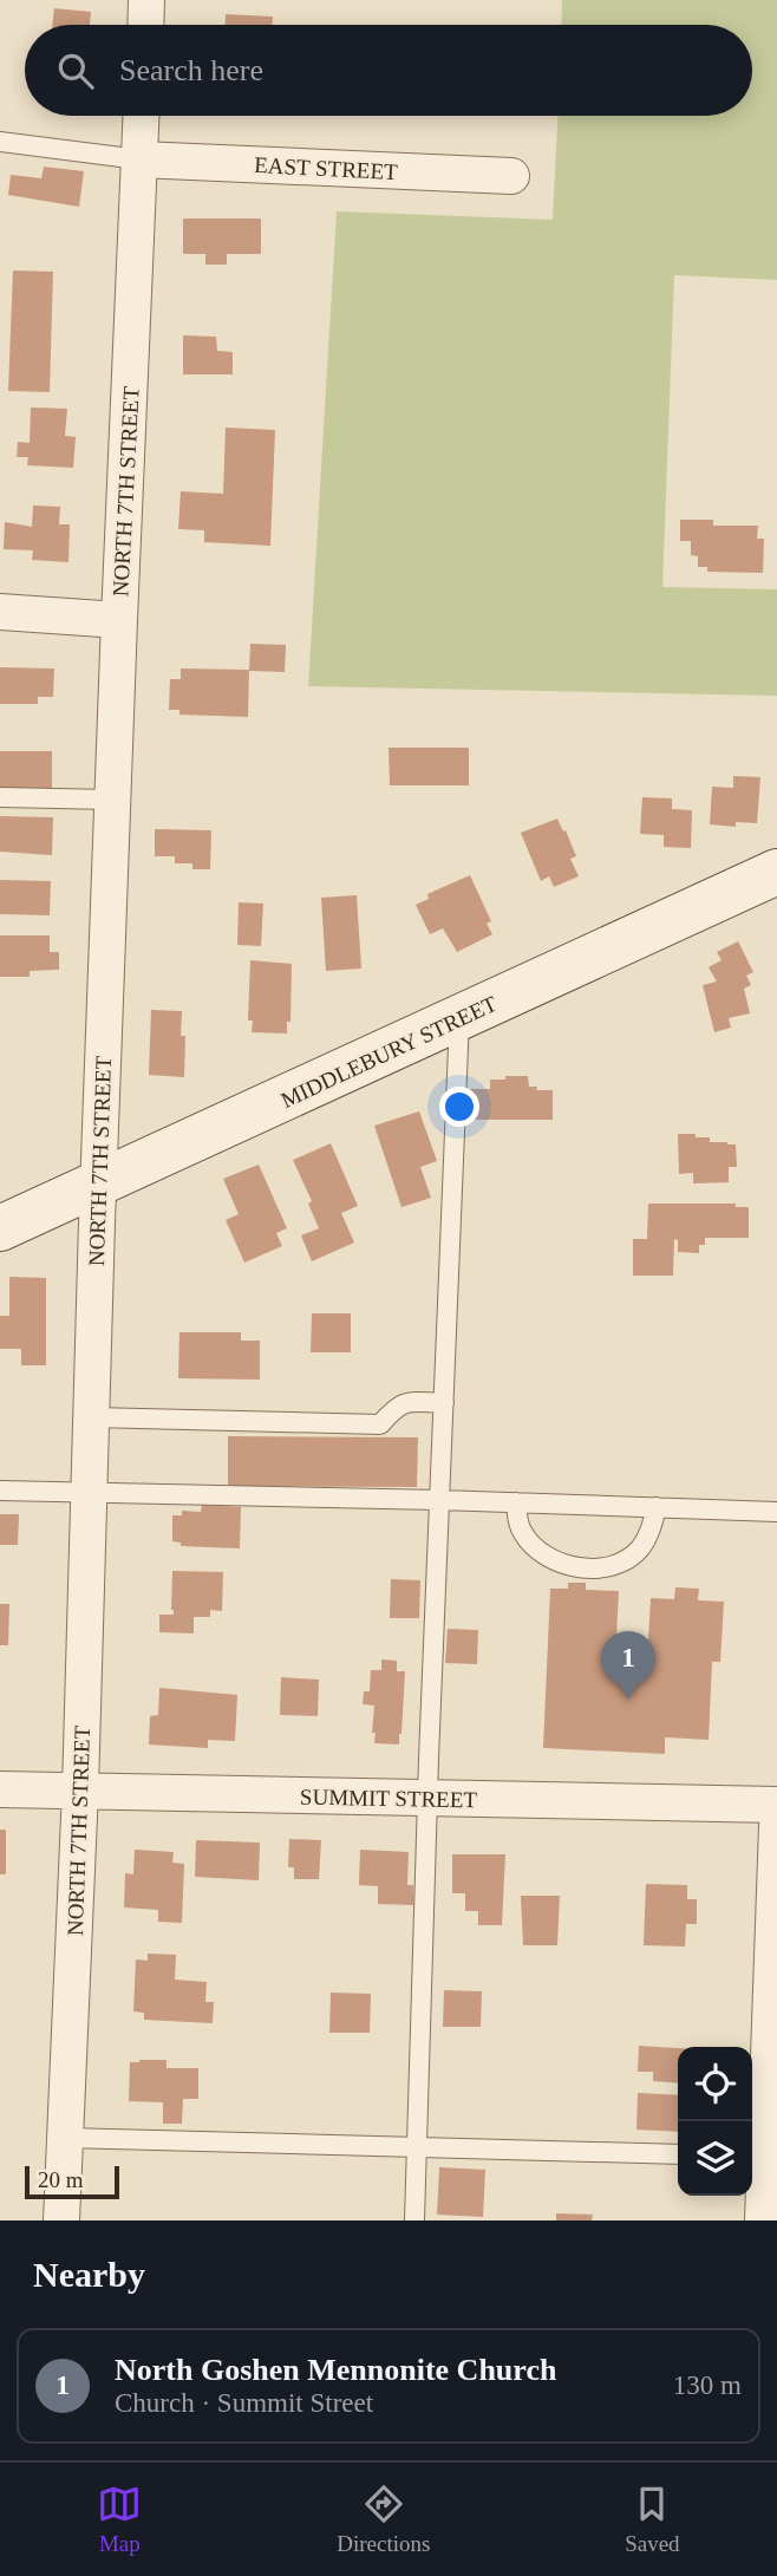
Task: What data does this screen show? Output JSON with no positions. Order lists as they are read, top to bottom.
{
  "streets": {
    "main road": ["MIDDLEBURY STREET"],
    "street": ["EAST STREET", "NORTH 7TH STREET", "SUMMIT STREET"]
  },
  "crossings": [
    ["EAST STREET", "NORTH 7TH STREET"],
    ["NORTH 7TH STREET", "MIDDLEBURY STREET"],
    ["NORTH 7TH STREET", "SUMMIT STREET"]
  ],
  "scale_bar": "20 m",
  "page": {
    "search": "Search here",
    "pins": "1",
    "scale": "20 m",
    "heading": "Nearby",
    "list": [
      {
        "mark": "1",
        "name": "North Goshen Mennonite Church",
        "note": "Church · Summit Street",
        "value": "130 m"
      }
    ],
    "nav": ["Map", "Directions", "Saved"]
  }
}
